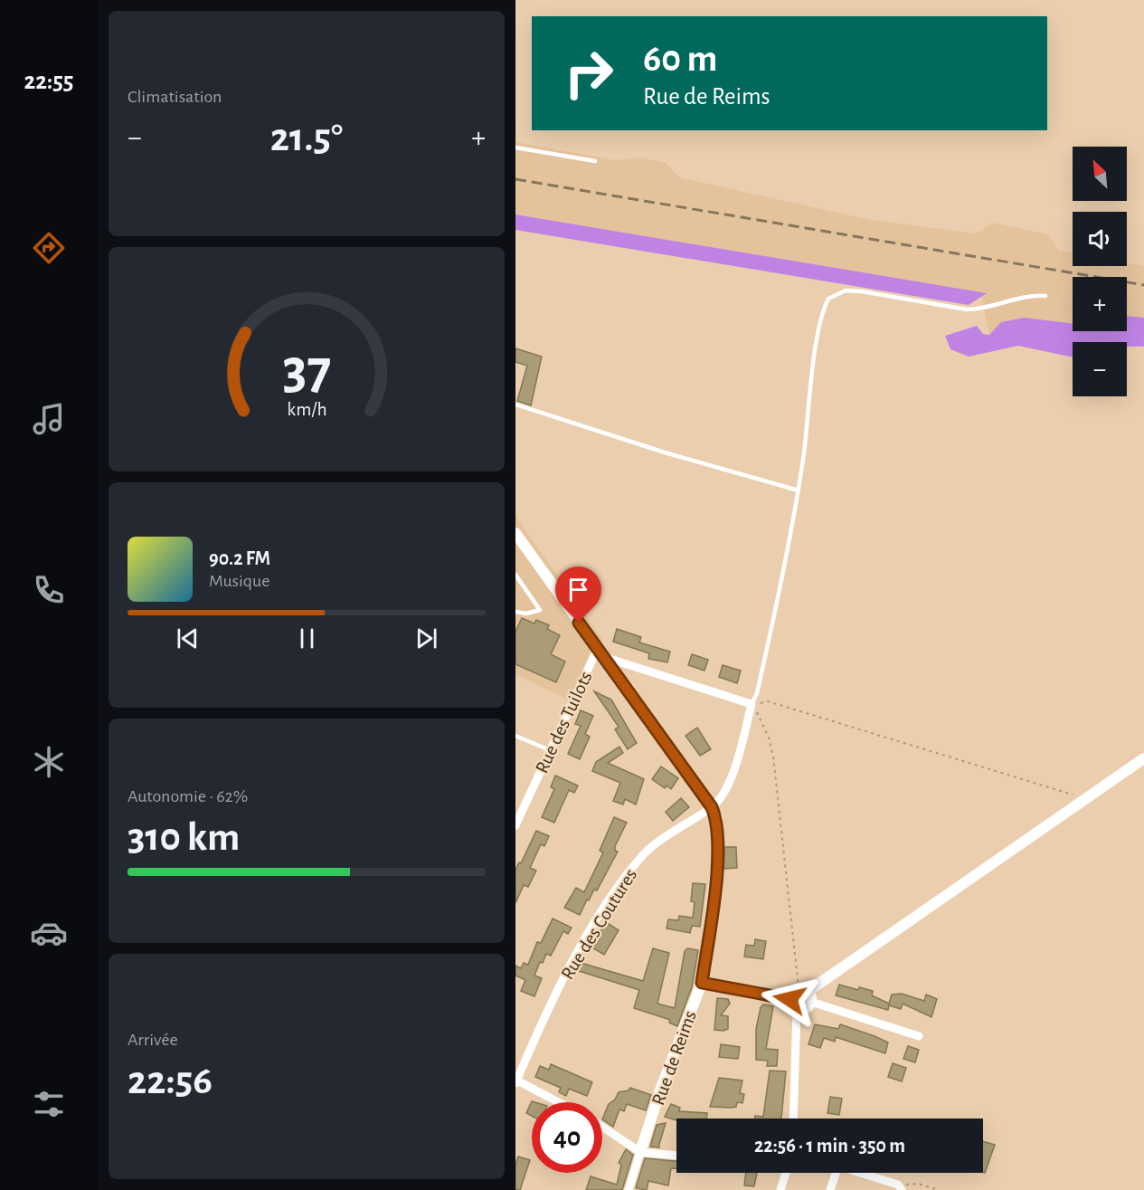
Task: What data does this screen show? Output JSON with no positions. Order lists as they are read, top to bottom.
{
  "streets": {
    "street": ["Rue des Tuilots", "Rue des Coutures", "Rue de Reims"]
  },
  "crossings": [
    ["Rue des Tuilots", "Rue de Reims"],
    ["Rue des Coutures", "Rue de Reims"]
  ],
  "north": "top left",
  "page": {
    "tabs": "22:55",
    "tile": [
      "Climatisation",
      ["Autonomie · 62%", "310 km"],
      ["Arrivée", "22:56"]
    ],
    "turn": ["60 m", "Rue de Reims"],
    "heat": ["−", "21.5°", "+"],
    "map_buttons": ["+", "−"],
    "song": ["90.2 FM", "Musique"],
    "limit": "40",
    "trip": "22:56 · 1 min · 350 m",
    "gauge": ["37", "km/h"]
  }
}
